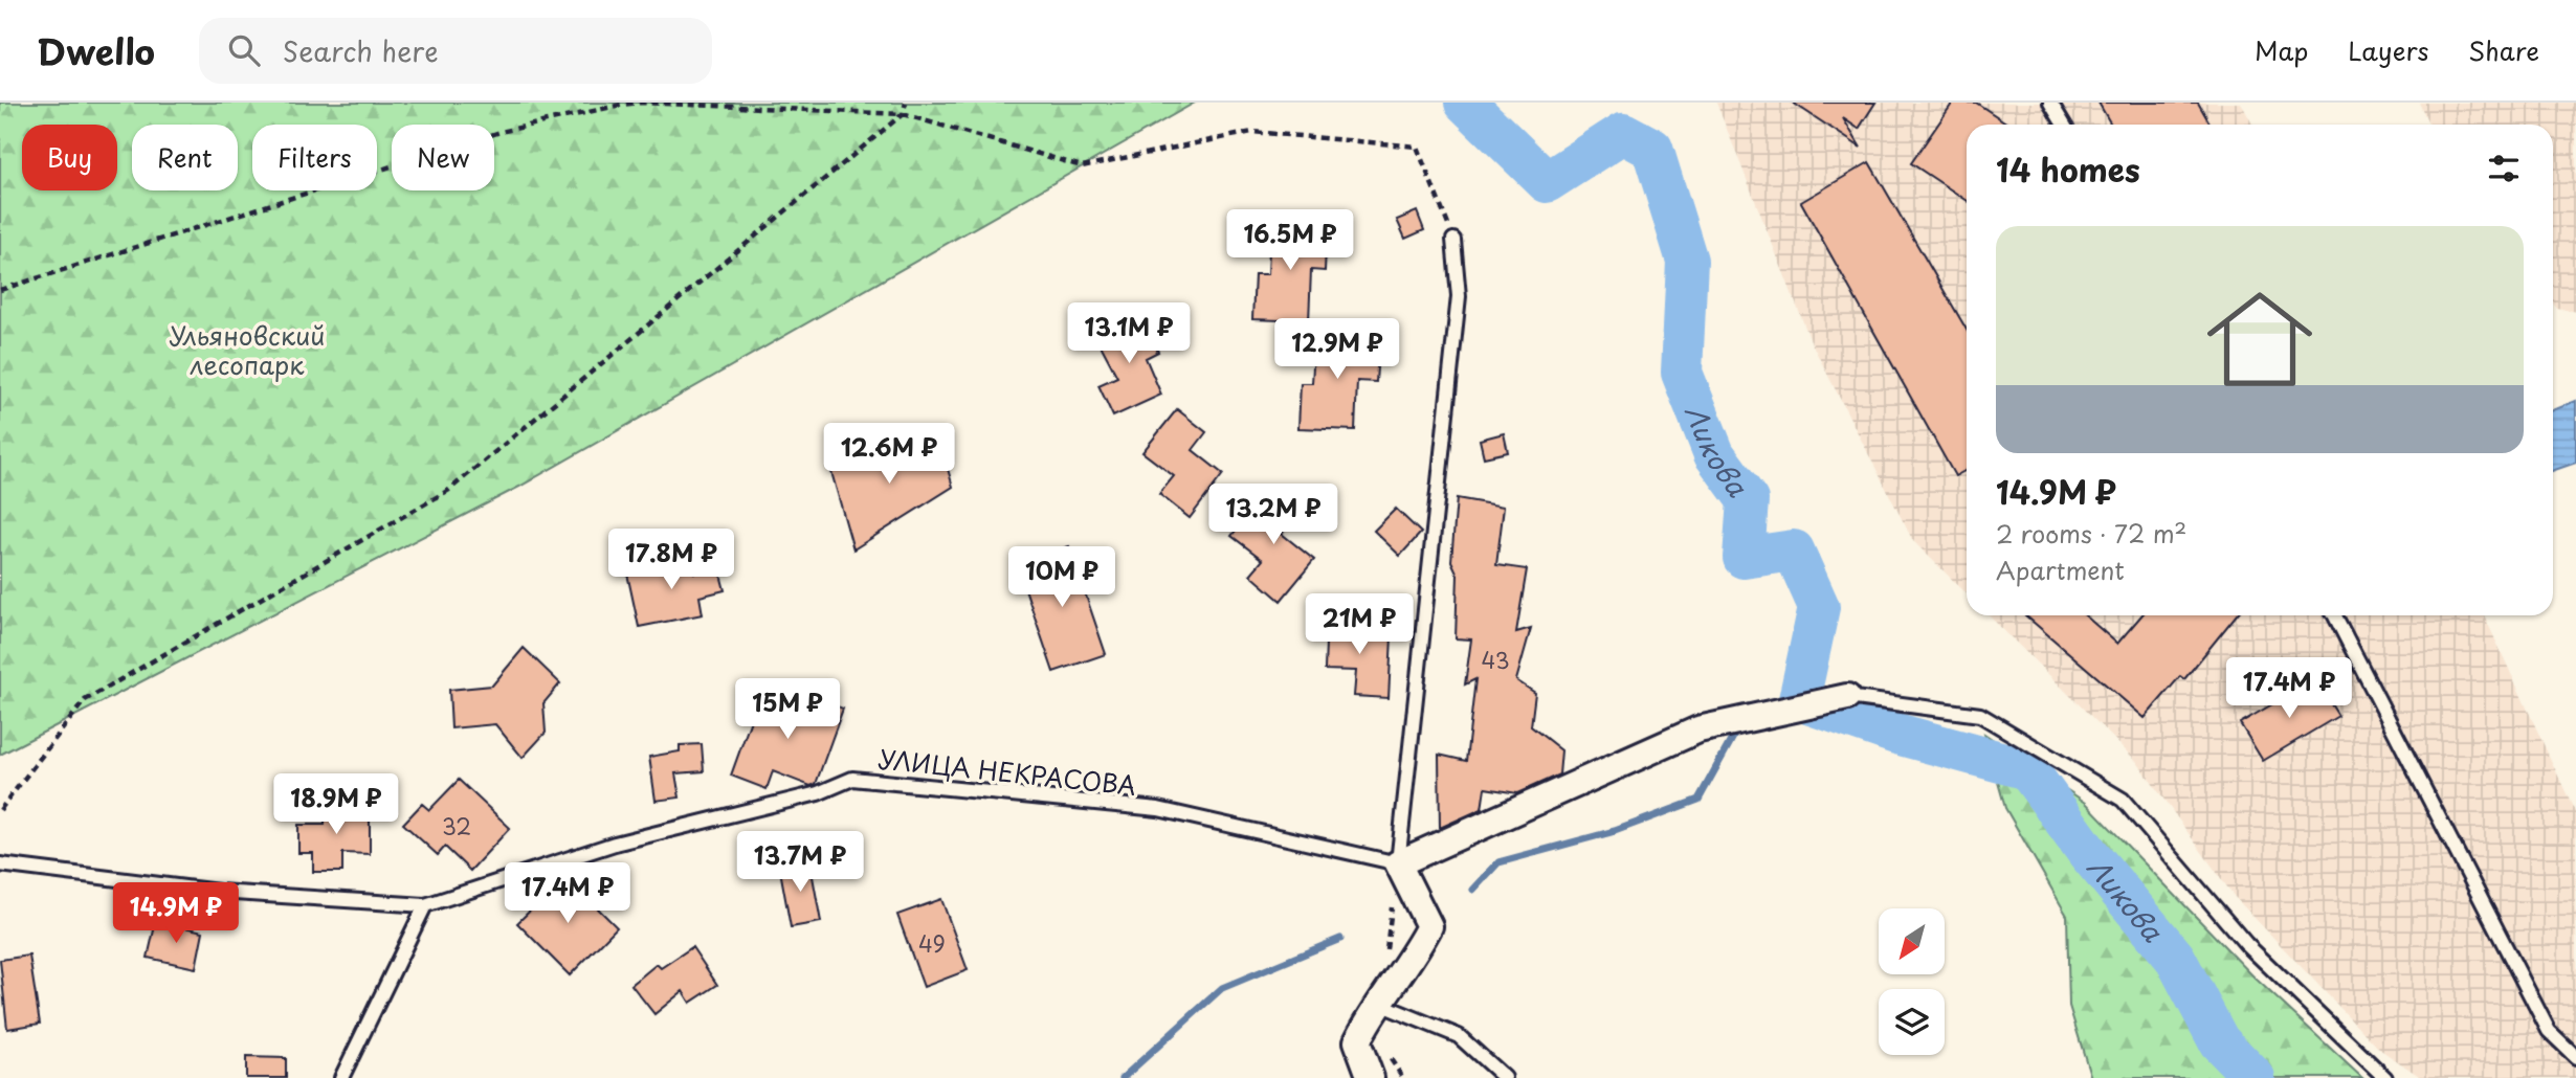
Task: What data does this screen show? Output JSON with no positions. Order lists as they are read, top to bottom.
{
  "streets": {
    "lane": ["УЛИЦА НЕКРАСОВА"]
  },
  "water": ["Ликова"],
  "parks": ["Ульяновский лесопарк"],
  "house_numbers": ["43", "32", "49"],
  "north": "bottom left",
  "page": {
    "header": "Dwello",
    "search": "Search here",
    "nav": ["Map", "Layers", "Share"],
    "chip": [
      "Buy",
      "Rent",
      "Filters",
      "New"
    ],
    "heading": "14 homes",
    "price": [
      "16.5M ₽",
      "13.1M ₽",
      "12.9M ₽",
      "12.6M ₽",
      "13.2M ₽",
      "17.8M ₽",
      "10M ₽",
      "21M ₽",
      "17.4M ₽",
      "15M ₽",
      "18.9M ₽",
      "13.7M ₽",
      "17.4M ₽",
      "14.9M ₽"
    ],
    "list": [
      {
        "name": "14.9M ₽",
        "note": "2 rooms · 72 m² · Apartment"
      }
    ]
  }
}
